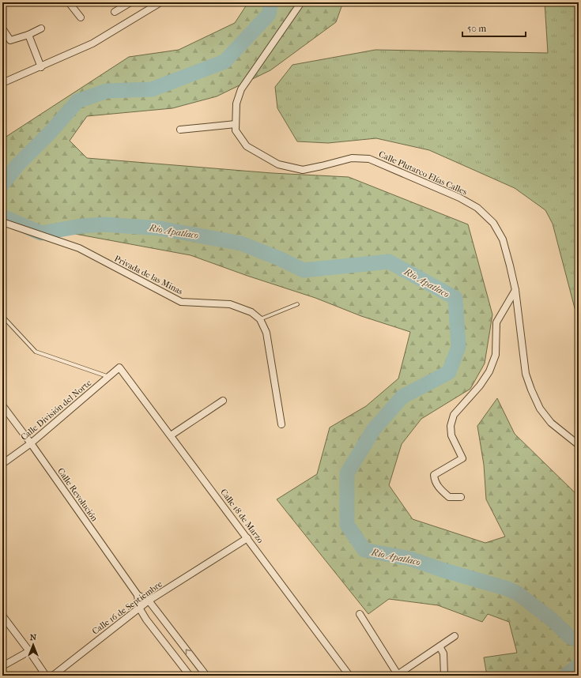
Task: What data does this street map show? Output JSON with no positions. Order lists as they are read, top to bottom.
{
  "streets": {
    "street": [
      "Calle Plutarco Elías Calles",
      "Privada de las Minas",
      "Calle División del Norte",
      "Calle Revolución",
      "Calle 18 de Marzo",
      "Calle 16 de Septiembre"
    ]
  },
  "crossings": [
    ["Calle División del Norte", "Calle Revolución"],
    ["Calle División del Norte", "Calle 18 de Marzo"],
    ["Calle Revolución", "Calle 16 de Septiembre"],
    ["Calle 18 de Marzo", "Calle 16 de Septiembre"]
  ],
  "water": ["Rio Apatlaco"],
  "scale_bar": "50 m",
  "north": "top"
}
